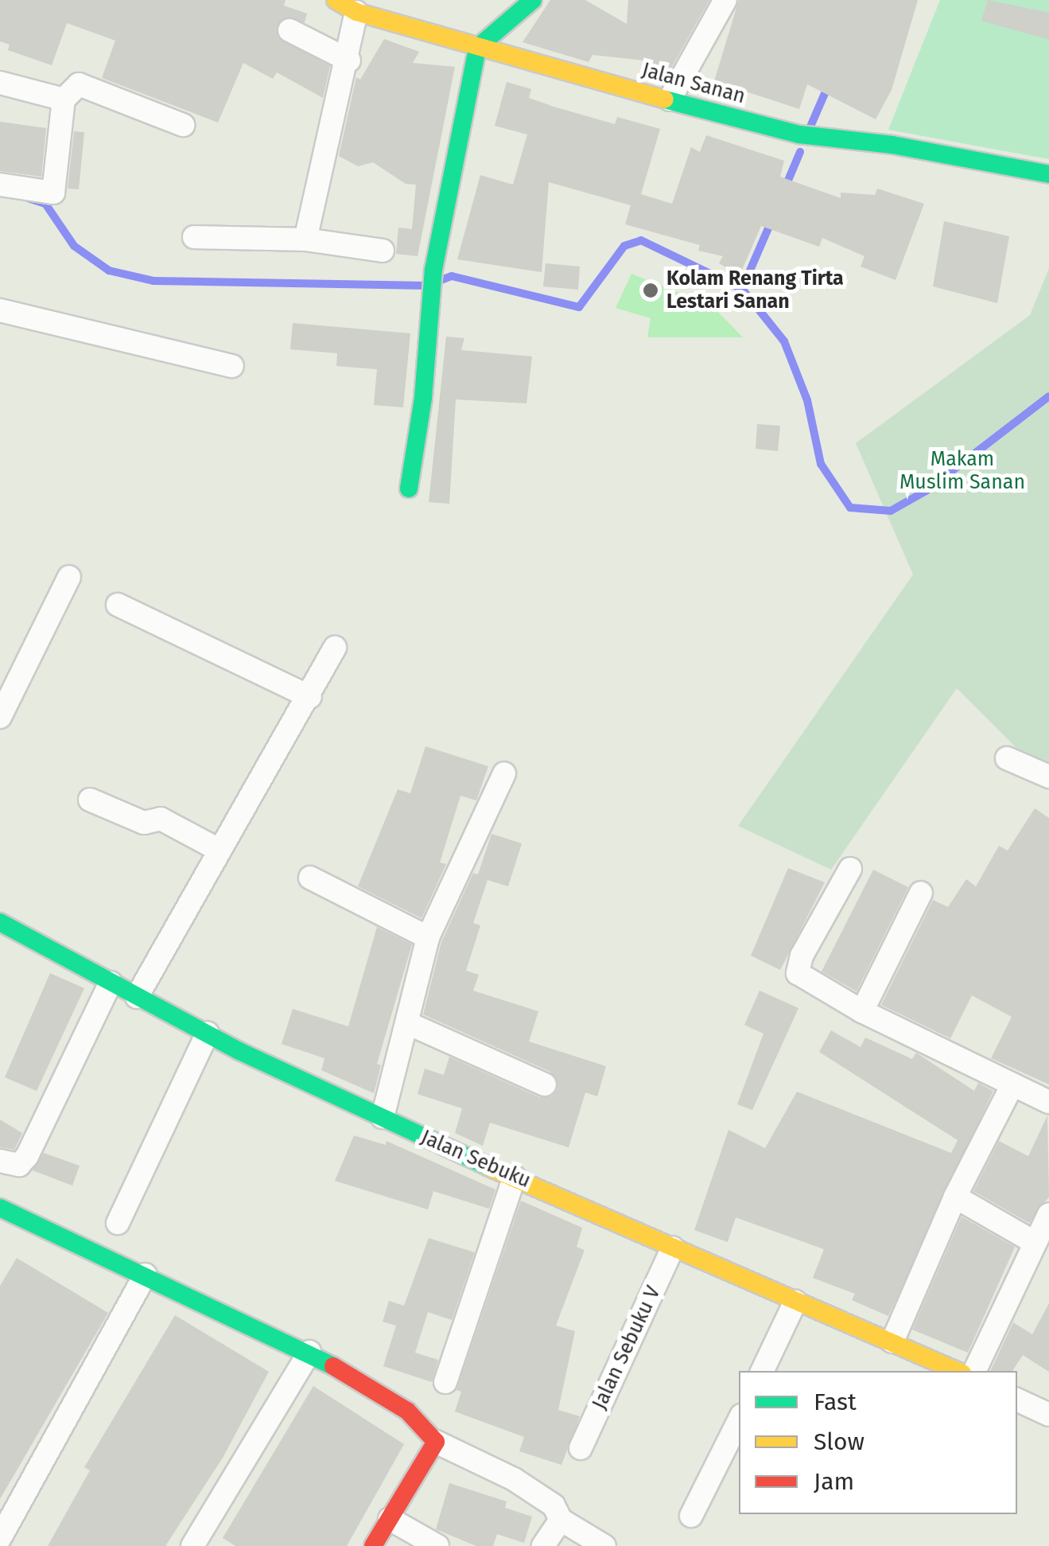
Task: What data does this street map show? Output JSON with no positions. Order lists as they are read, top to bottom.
{
  "streets": {
    "street": ["Jalan Sanan", "Jalan Sebuku", "Jalan Sebuku V"]
  },
  "crossings": [
    ["Jalan Sebuku", "Jalan Sebuku V"]
  ],
  "parks": ["Makam Muslim Sanan"],
  "places": ["Kolam Renang Tirta Lestari Sanan"],
  "legend": ["Fast", "Slow", "Jam"]
}
